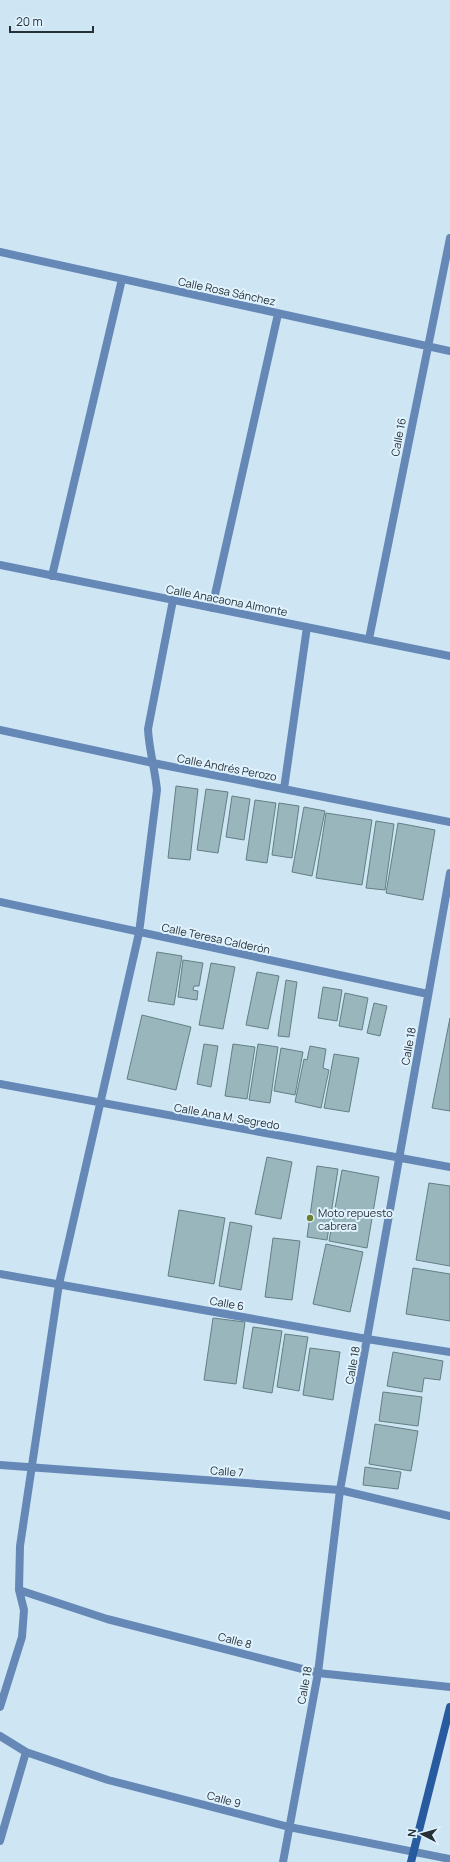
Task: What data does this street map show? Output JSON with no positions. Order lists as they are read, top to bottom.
{
  "streets": {
    "street": [
      "Calle Rosa Sánchez",
      "Calle 16",
      "Calle Anacaona Almonte",
      "Calle Andrés Perozo",
      "Calle Teresa Calderón",
      "Calle 18",
      "Calle Ana M. Segredo",
      "Calle 6",
      "Calle 7",
      "Calle 8",
      "Calle 9"
    ]
  },
  "crossings": [
    ["Calle Rosa Sánchez", "Calle 16"],
    ["Calle 16", "Calle Anacaona Almonte"],
    ["Calle Teresa Calderón", "Calle 18"],
    ["Calle 18", "Calle Ana M. Segredo"],
    ["Calle 18", "Calle 6"],
    ["Calle 18", "Calle 7"],
    ["Calle 18", "Calle 8"],
    ["Calle 18", "Calle 9"]
  ],
  "places": ["Moto repuesto cabrera"],
  "scale_bar": "20 m",
  "north": "left"
}
